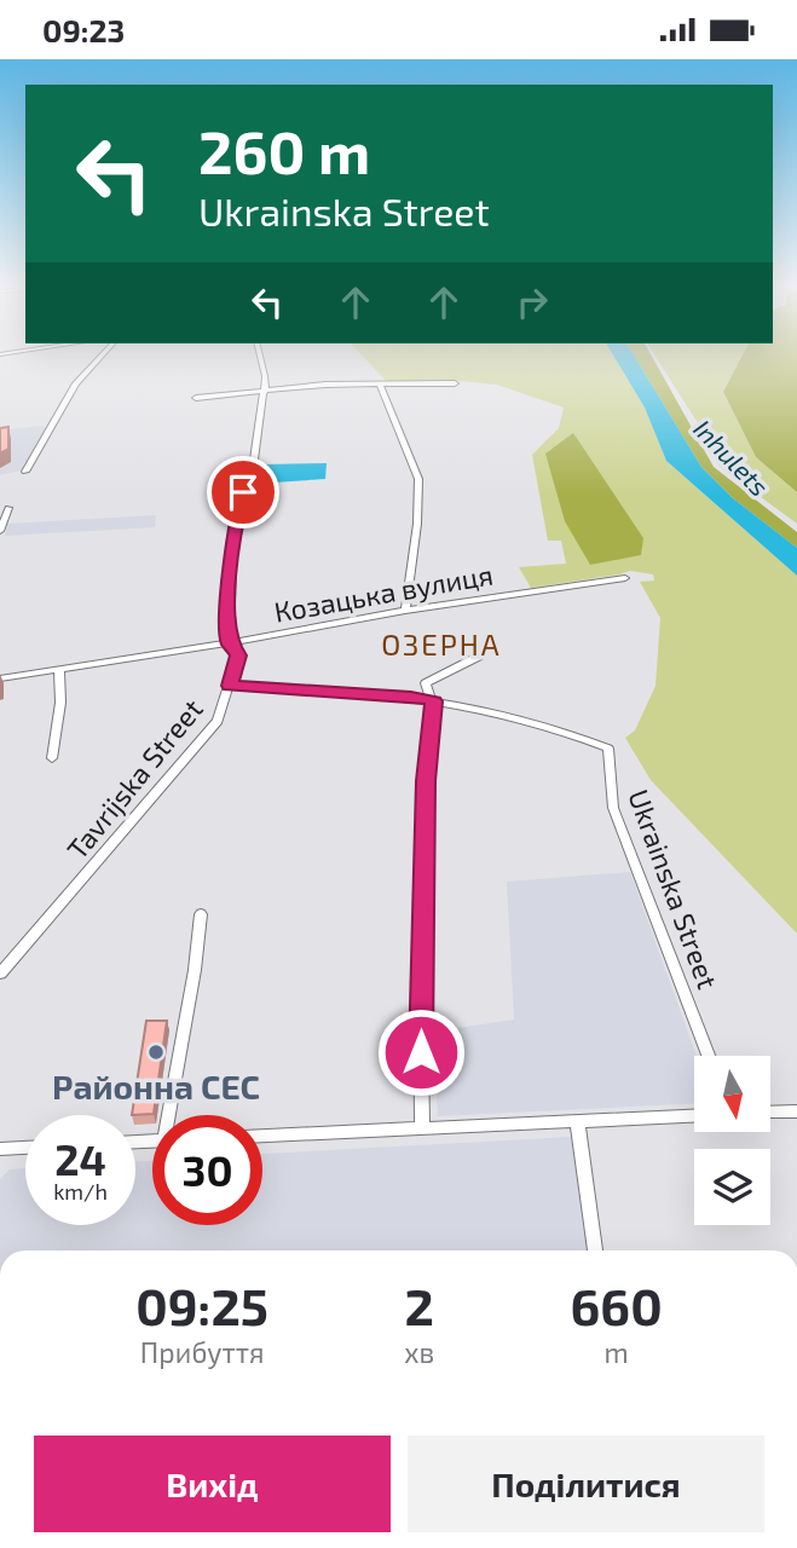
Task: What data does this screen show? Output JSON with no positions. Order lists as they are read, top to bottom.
{
  "streets": {
    "street": ["Козацька вулиця", "Tavrijska Street", "Ukrainska Street"]
  },
  "crossings": [
    ["Козацька вулиця", "Tavrijska Street"],
    ["Tavrijska Street", "Ukrainska Street"]
  ],
  "districts": ["ОЗЕРНА"],
  "water": ["Inhulets"],
  "places": ["Районна СЕС"],
  "north": "bottom",
  "page": {
    "status": "09:23",
    "turn": ["260 m", "Ukrainska Street"],
    "speed": "24 km/h",
    "limit": "30",
    "eta": [
      "09:25",
      "Прибуття",
      "2",
      "хв",
      "660",
      "m"
    ],
    "buttons": ["Вихід", "Поділитися"]
  }
}
